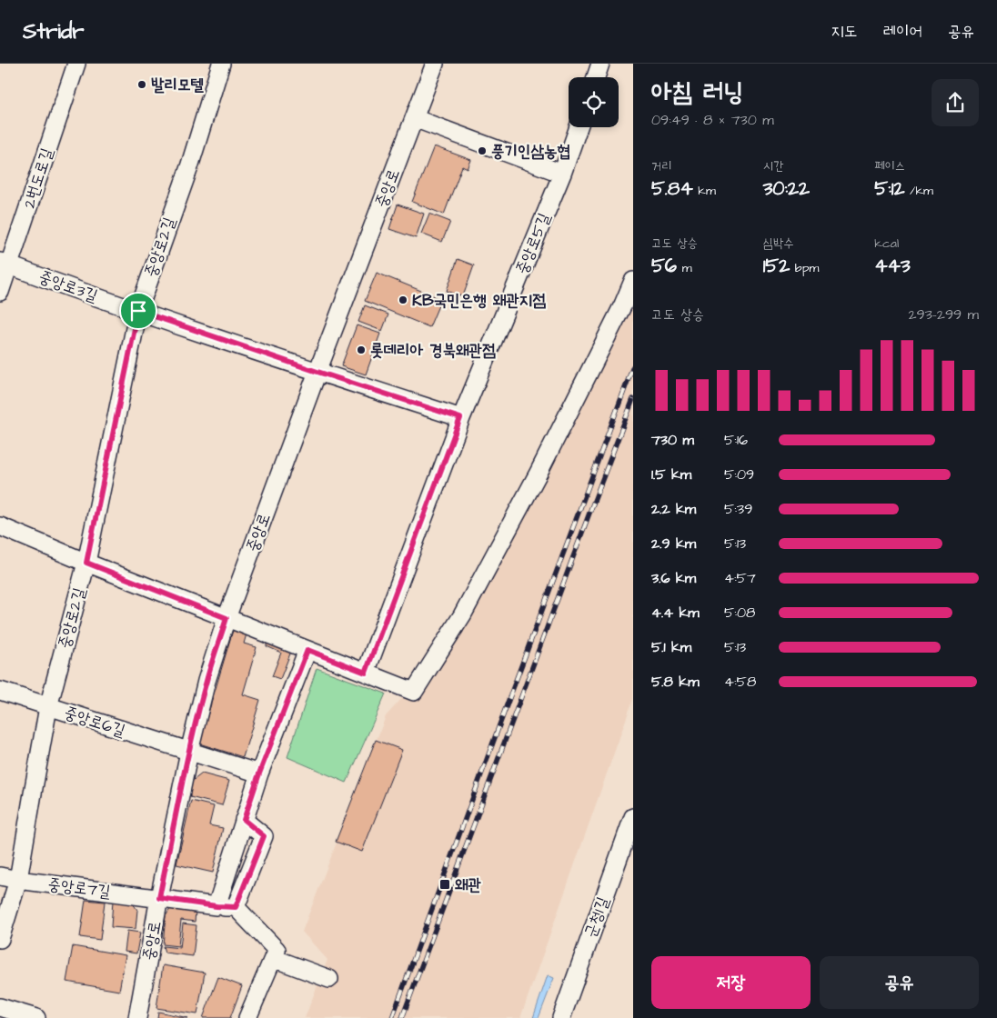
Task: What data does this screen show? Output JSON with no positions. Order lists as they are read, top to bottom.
{
  "streets": {
    "street": [
      "2번도로길",
      "중앙로",
      "중앙로5길",
      "중앙로2길",
      "중앙로3길",
      "중앙로6길",
      "중앙로7길",
      "군청1길"
    ]
  },
  "crossings": [
    ["2번도로길", "중앙로3길"],
    ["중앙로", "중앙로3길"],
    ["중앙로", "중앙로6길"],
    ["중앙로", "중앙로7길"],
    ["중앙로2길", "중앙로3길"],
    ["중앙로2길", "중앙로6길"],
    ["중앙로2길", "중앙로7길"]
  ],
  "places": {
    "other": [
      "발리모텔",
      "풍기인삼농협",
      "KB국민은행 왜관지점",
      "롯데리아 경북왜관점"
    ],
    "transit": ["왜관"]
  },
  "page": {
    "header": "Stridr",
    "nav": ["지도", "레이어", "공유"],
    "heading": ["아침 러닝", "09:49 · 8 × 730 m"],
    "stats": [
      ["거리", "5.84 km"],
      ["시간", "30:22"],
      ["페이스", "5:12 /km"],
      ["고도 상승", "56 m"],
      ["심박수", "152 bpm"],
      ["kcal", "443"]
    ],
    "chart": ["고도 상승", "293–299 m"],
    "list": [
      {
        "name": "730 m",
        "note": "5:16"
      },
      {
        "name": "1.5 km",
        "note": "5:09"
      },
      {
        "name": "2.2 km",
        "note": "5:39"
      },
      {
        "name": "2.9 km",
        "note": "5:13"
      },
      {
        "name": "3.6 km",
        "note": "4:57"
      },
      {
        "name": "4.4 km",
        "note": "5:08"
      },
      {
        "name": "5.1 km",
        "note": "5:13"
      },
      {
        "name": "5.8 km",
        "note": "4:58"
      }
    ],
    "buttons": ["저장", "공유"]
  }
}
